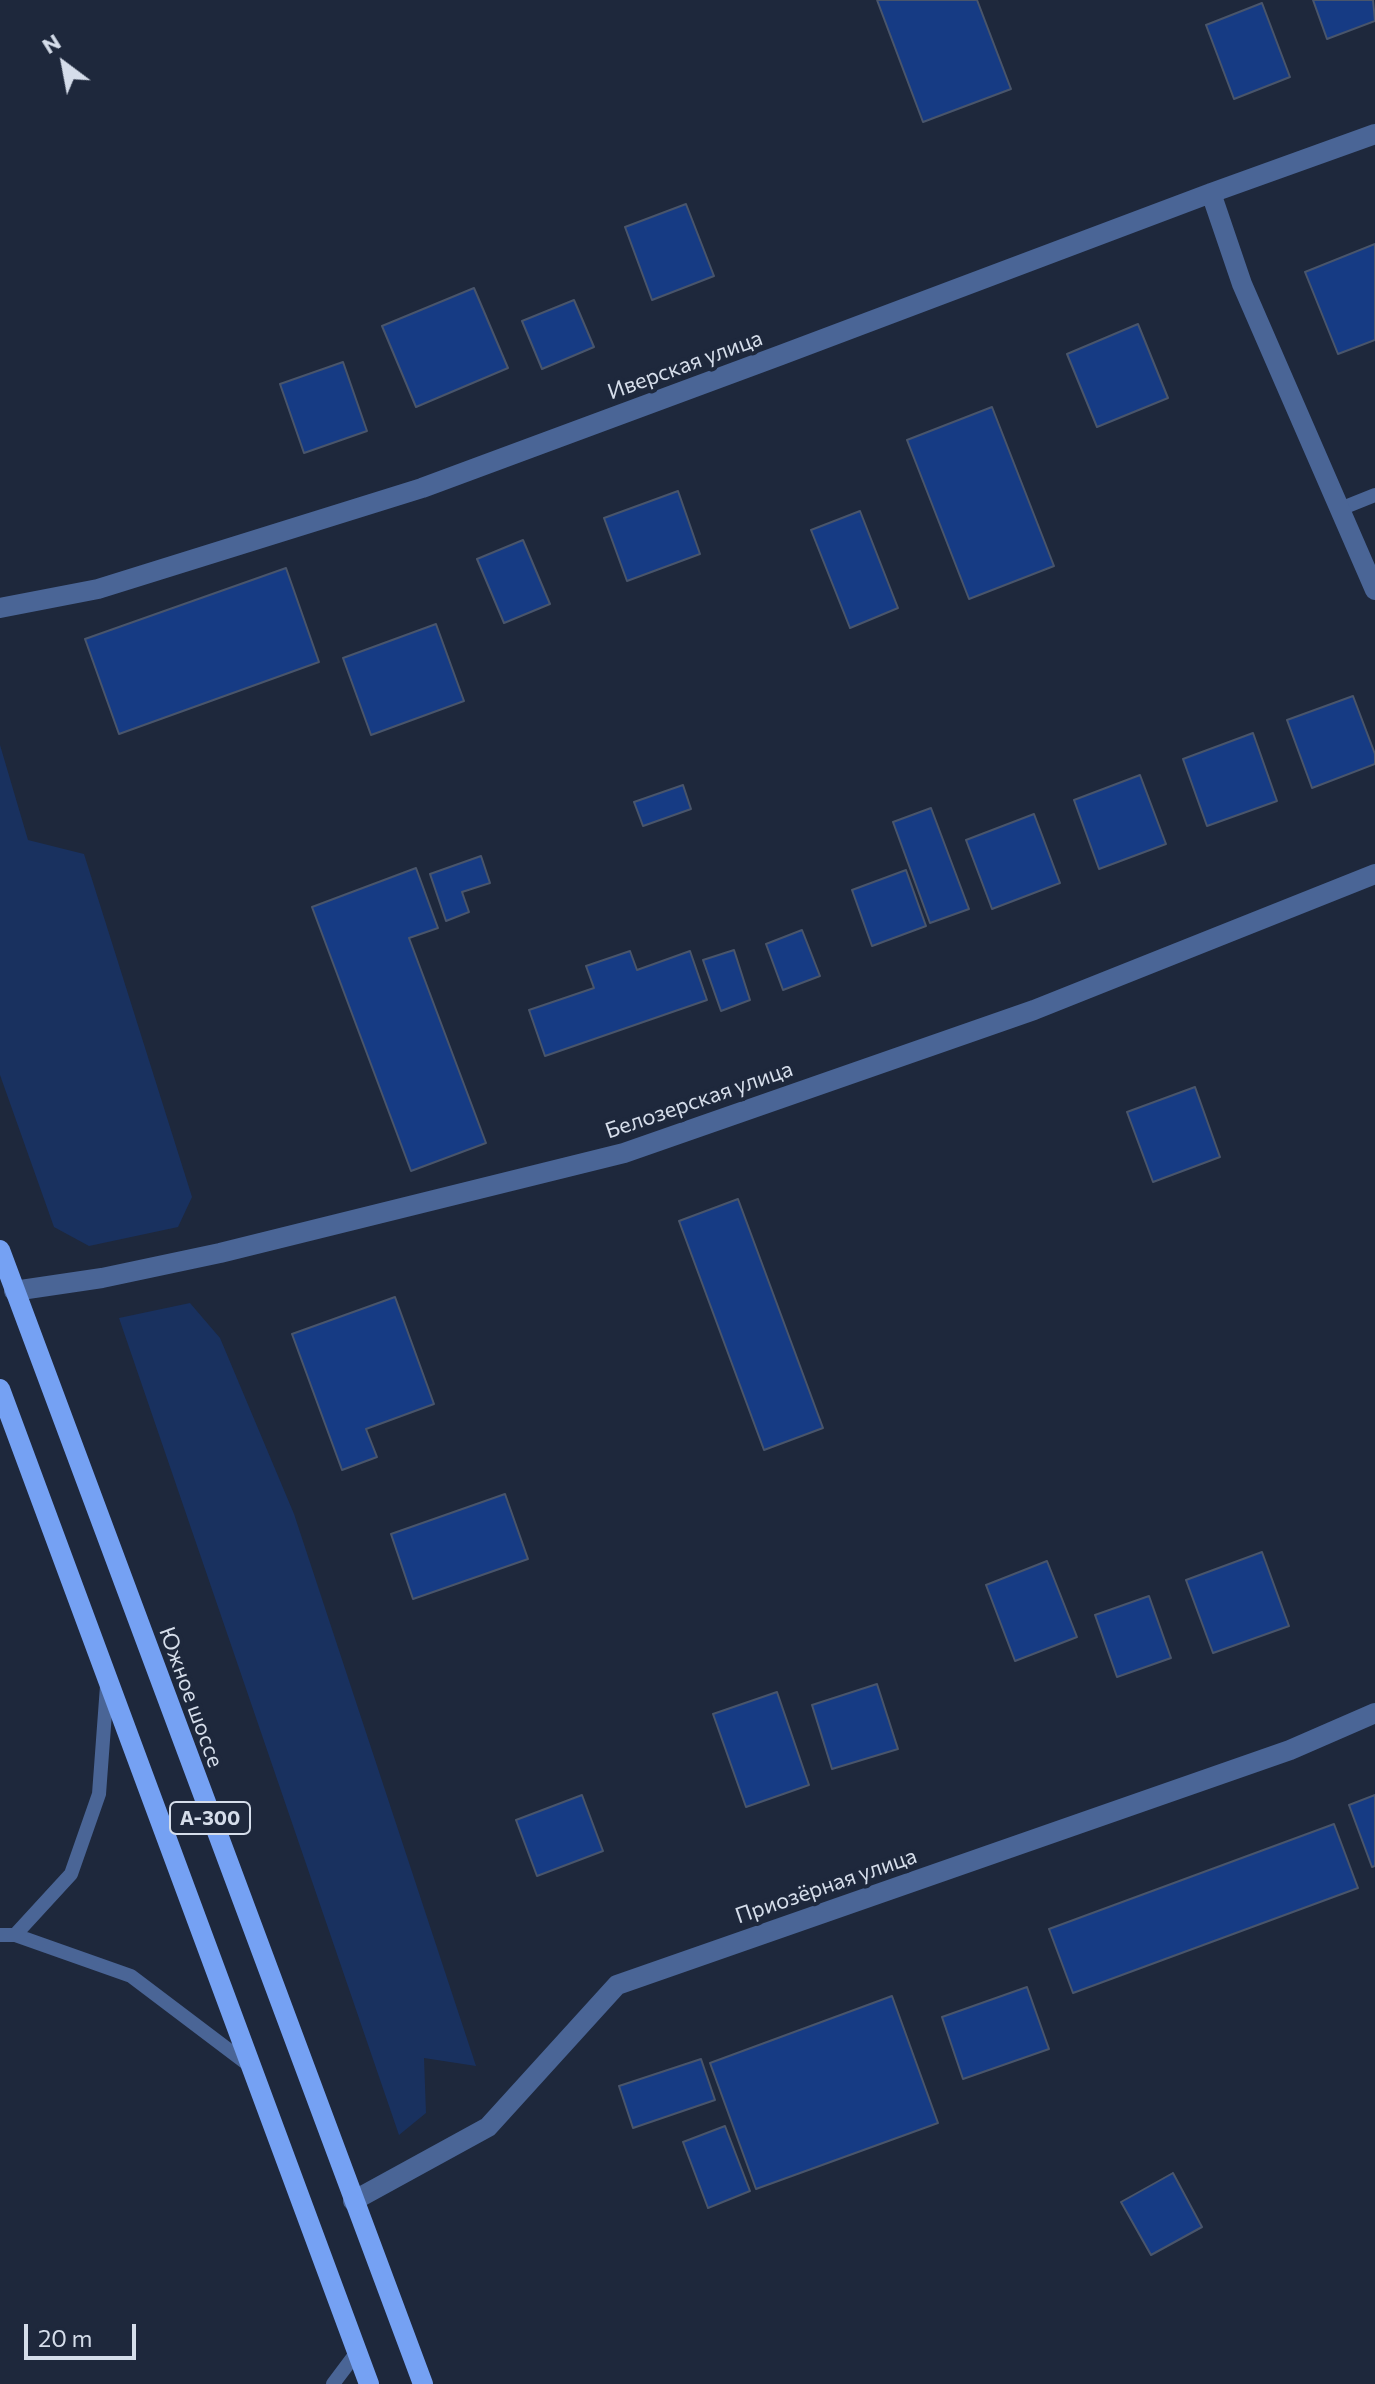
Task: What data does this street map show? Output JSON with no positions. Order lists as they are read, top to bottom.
{
  "streets": {
    "main road": ["Южное шоссе", "А-300"],
    "street": ["Иверская улица", "Белозерская улица", "Приозёрная улица"]
  },
  "crossings": [
    ["Белозерская улица", "Южное шоссе"],
    ["Южное шоссе", "Приозёрная улица"]
  ],
  "scale_bar": "20 m",
  "north": "top left"
}
